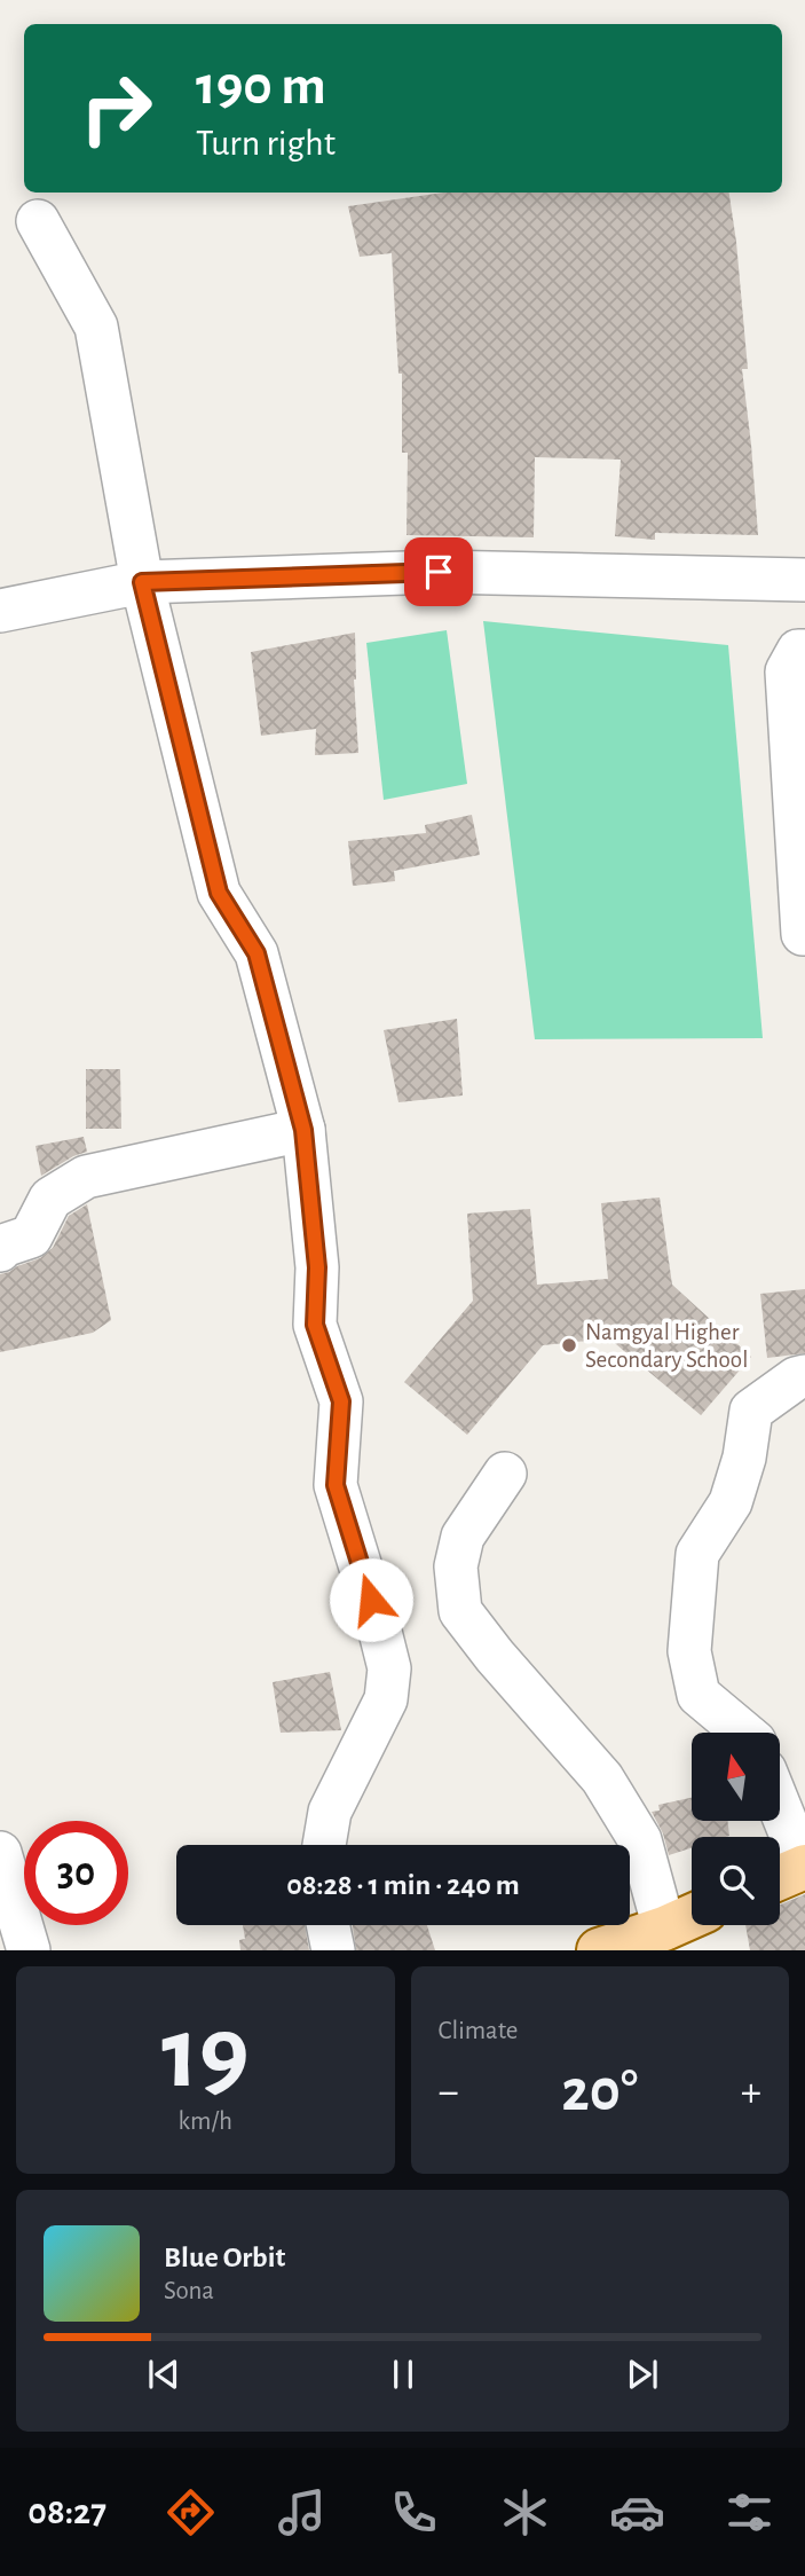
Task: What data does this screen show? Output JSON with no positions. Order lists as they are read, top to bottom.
{
  "places": ["Namgyal Higher Secondary School"],
  "north": "top",
  "page": {
    "turn": ["190 m", "Turn right"],
    "limit": "30",
    "trip": "08:28 · 1 min · 240 m",
    "tile": [
      ["19", "km/h"],
      "Climate"
    ],
    "heat": ["−", "20°", "+"],
    "song": ["Blue Orbit", "Sona"],
    "tabs": "08:27"
  }
}
